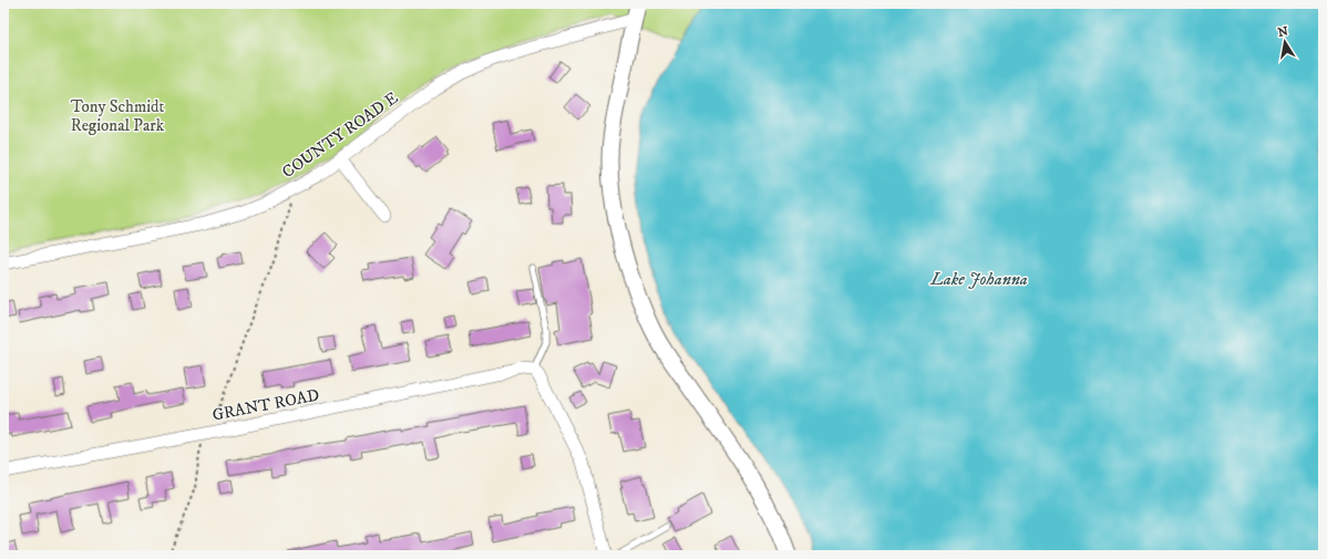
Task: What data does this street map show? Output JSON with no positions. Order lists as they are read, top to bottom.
{
  "streets": {
    "street": ["COUNTY ROAD E", "GRANT ROAD"]
  },
  "water": ["Lake Johanna"],
  "parks": ["Tony Schmidt Regional Park"],
  "north": "top"
}
